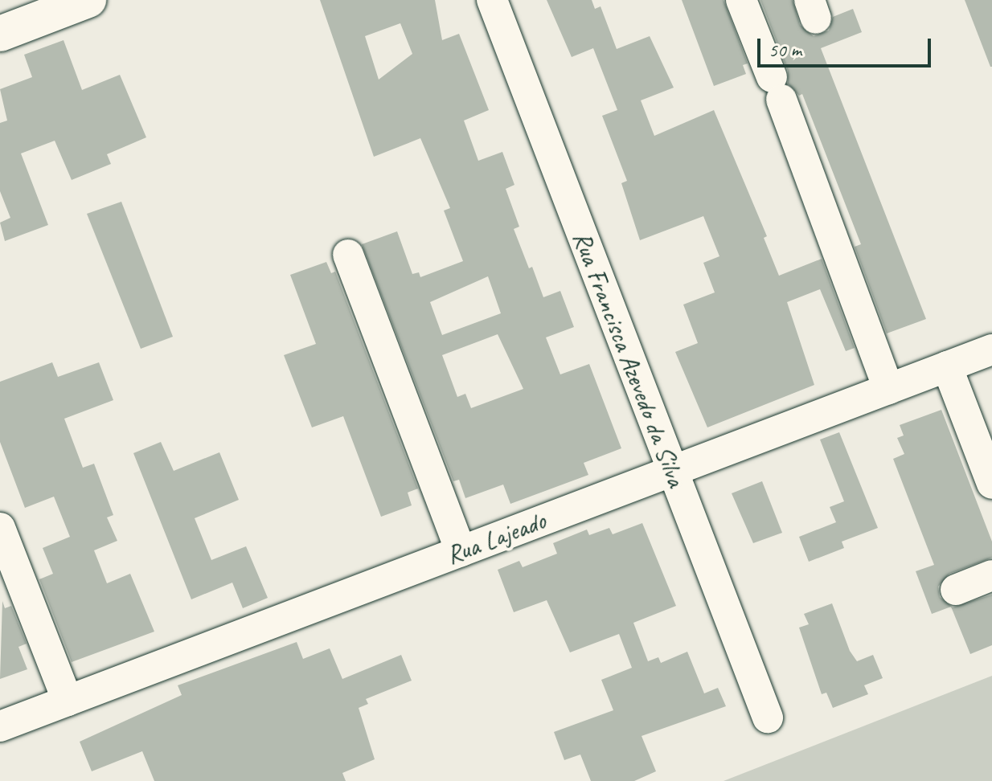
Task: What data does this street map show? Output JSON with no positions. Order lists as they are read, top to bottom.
{
  "streets": {
    "street": ["Rua Francisca Azevedo da Silva", "Rua Lajeado"]
  },
  "crossings": [
    ["Rua Francisca Azevedo da Silva", "Rua Lajeado"]
  ],
  "scale_bar": "50 m"
}
